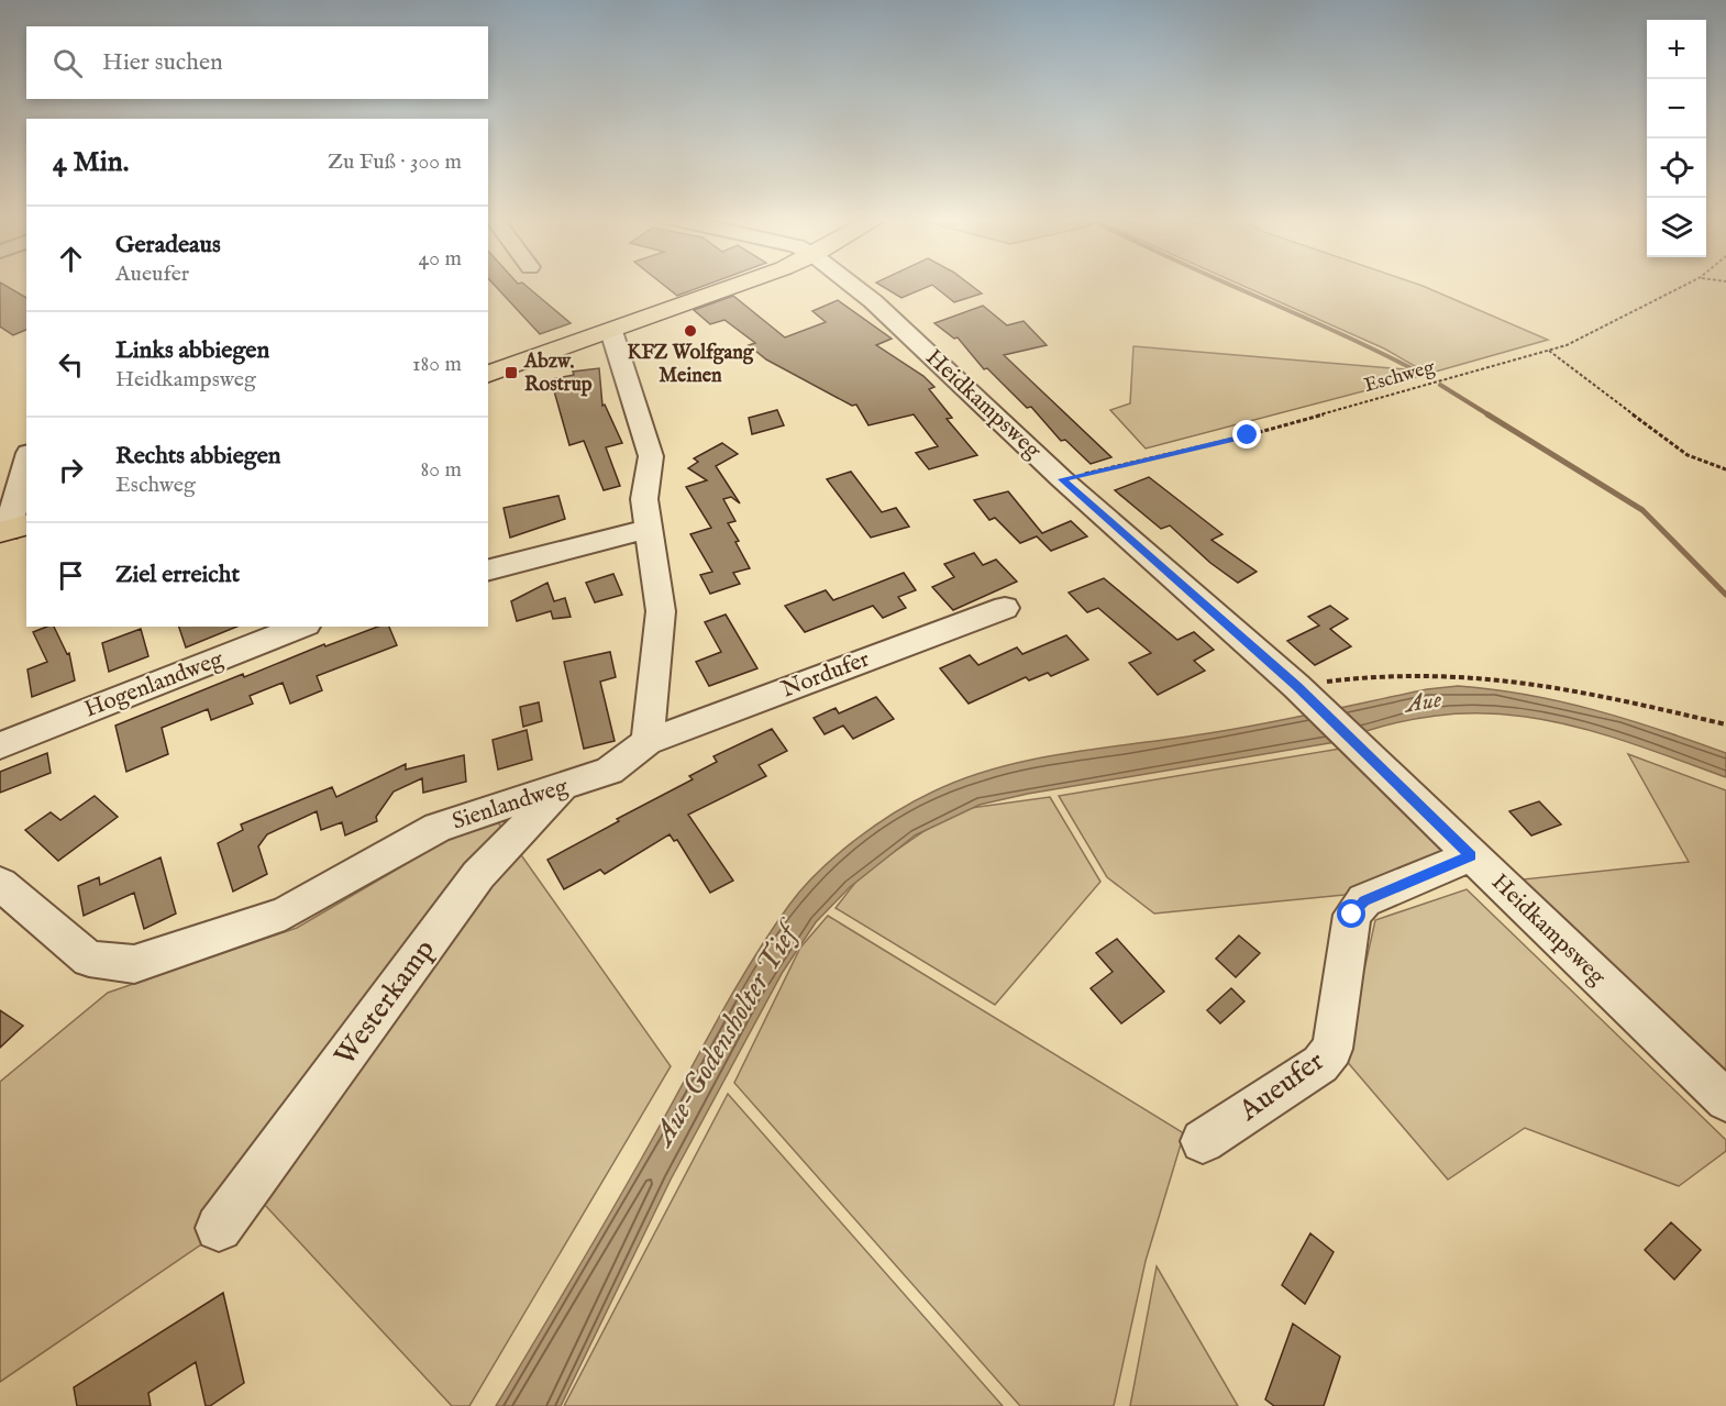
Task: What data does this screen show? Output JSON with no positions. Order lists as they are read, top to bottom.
{
  "streets": {
    "street": [
      "Heidkampsweg",
      "Nordufer",
      "Hogenlandweg",
      "Sienlandweg",
      "Westerkamp",
      "Aueufer"
    ],
    "path": ["Eschweg"]
  },
  "crossings": [
    ["Eschweg", "Heidkampsweg"],
    ["Heidkampsweg", "Aueufer"],
    ["Nordufer", "Sienlandweg"],
    ["Sienlandweg", "Westerkamp"]
  ],
  "water": ["Aue", "Aue-Godensholter Tief"],
  "places": {
    "other": ["KFZ Wolfgang Meinen"],
    "transit": ["Abzw. Rostrup"]
  },
  "page": {
    "map_buttons": ["+", "−"],
    "search": "Hier suchen",
    "heading": ["4 Min.", "Zu Fuß · 300 m"],
    "list": [
      ["Geradeaus", "Aueufer", "40 m"],
      ["Links abbiegen", "Heidkampsweg", "180 m"],
      ["Rechts abbiegen", "Eschweg", "80 m"],
      "Ziel erreicht"
    ]
  }
}
